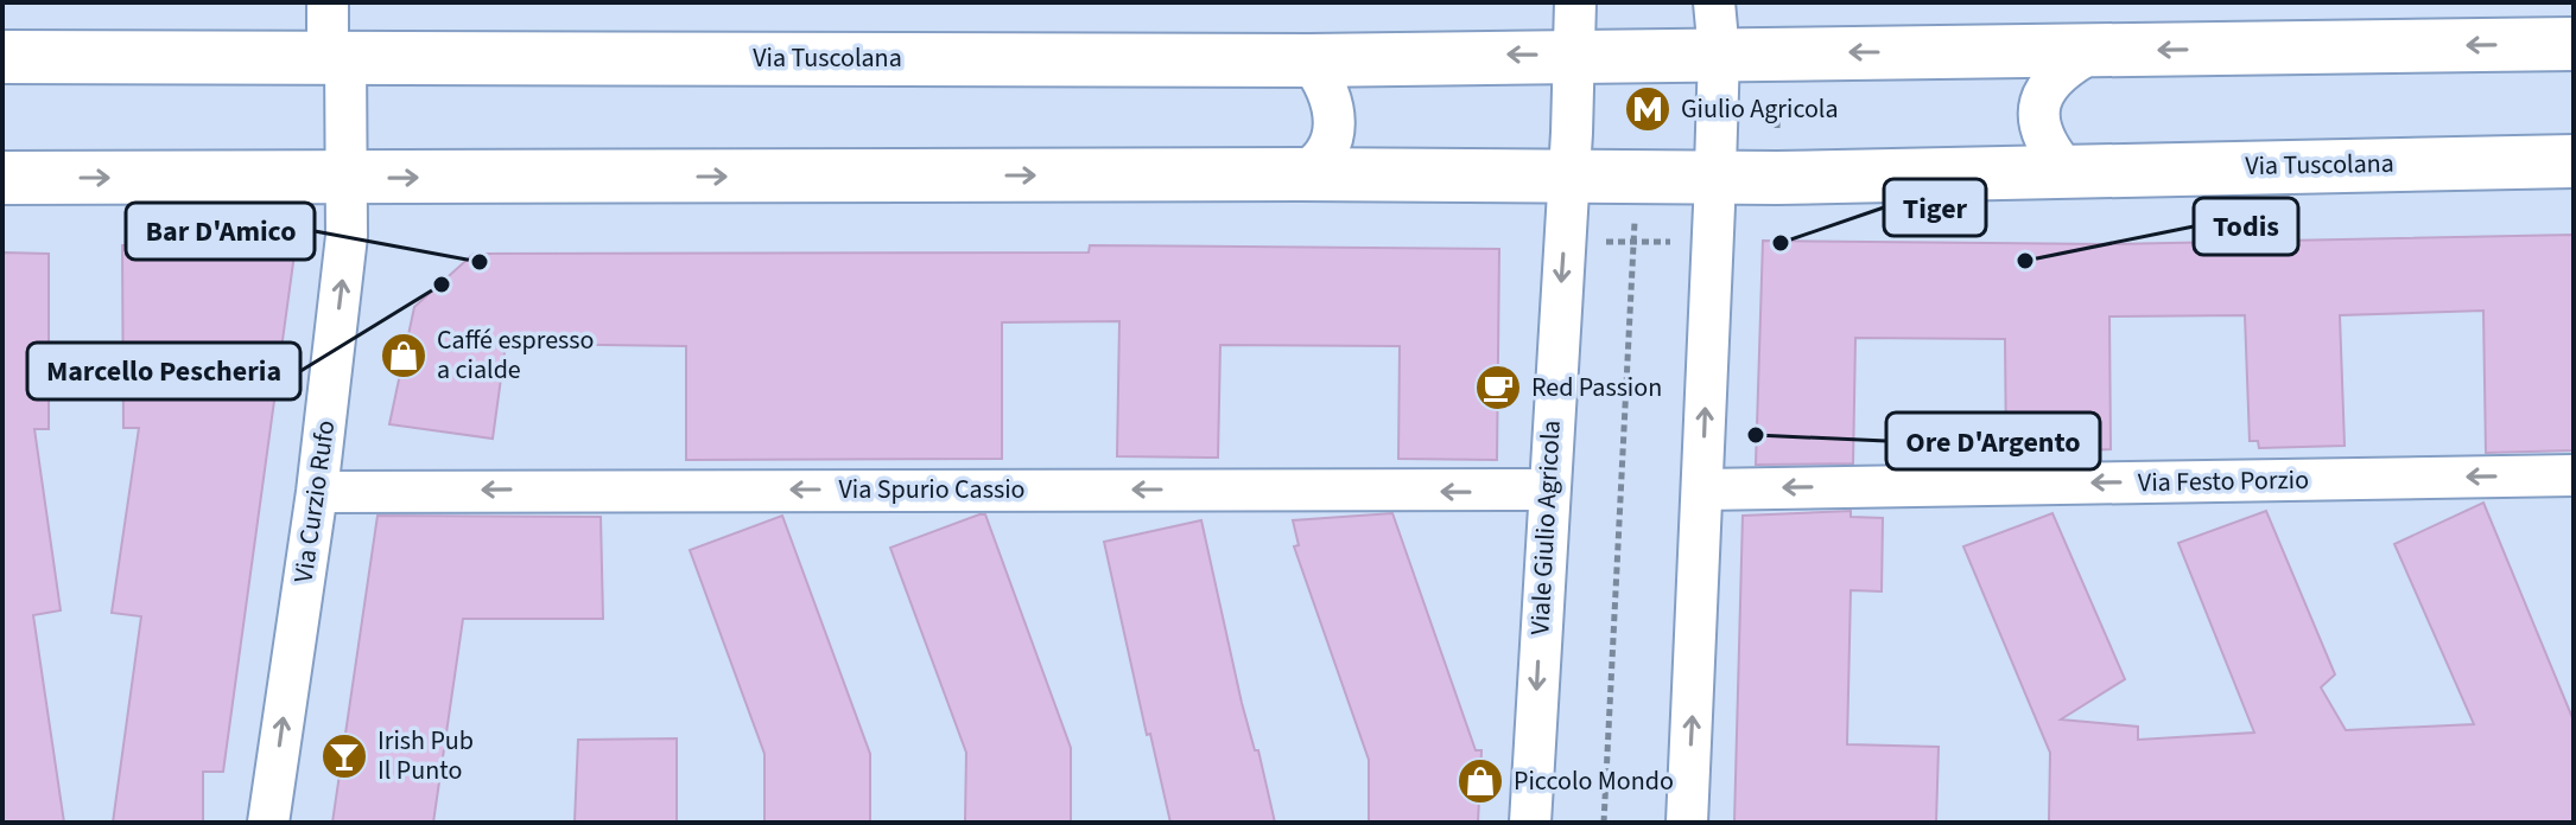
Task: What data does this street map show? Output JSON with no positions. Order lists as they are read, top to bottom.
{
  "streets": {
    "main road": ["Via Tuscolana"],
    "street": [
      "Via Festo Porzio",
      "Via Spurio Cassio",
      "Via Curzio Rufo",
      "Viale Giulio Agricola"
    ]
  },
  "crossings": [
    ["Via Tuscolana", "Via Curzio Rufo"],
    ["Via Tuscolana", "Viale Giulio Agricola"],
    ["Via Spurio Cassio", "Via Curzio Rufo"],
    ["Via Spurio Cassio", "Viale Giulio Agricola"]
  ],
  "one_way": ["Via Festo Porzio", "Via Spurio Cassio", "Via Curzio Rufo"],
  "places": {
    "metro station": ["Giulio Agricola"],
    "other": [
      "Tiger",
      "Todis",
      "Bar D'Amico",
      "Marcello Pescheria",
      "Ore D'Argento"
    ],
    "shop": ["Caffé espresso a cialde", "Piccolo Mondo"],
    "cafe": ["Red Passion"],
    "bar": ["Irish Pub Il Punto"]
  }
}
